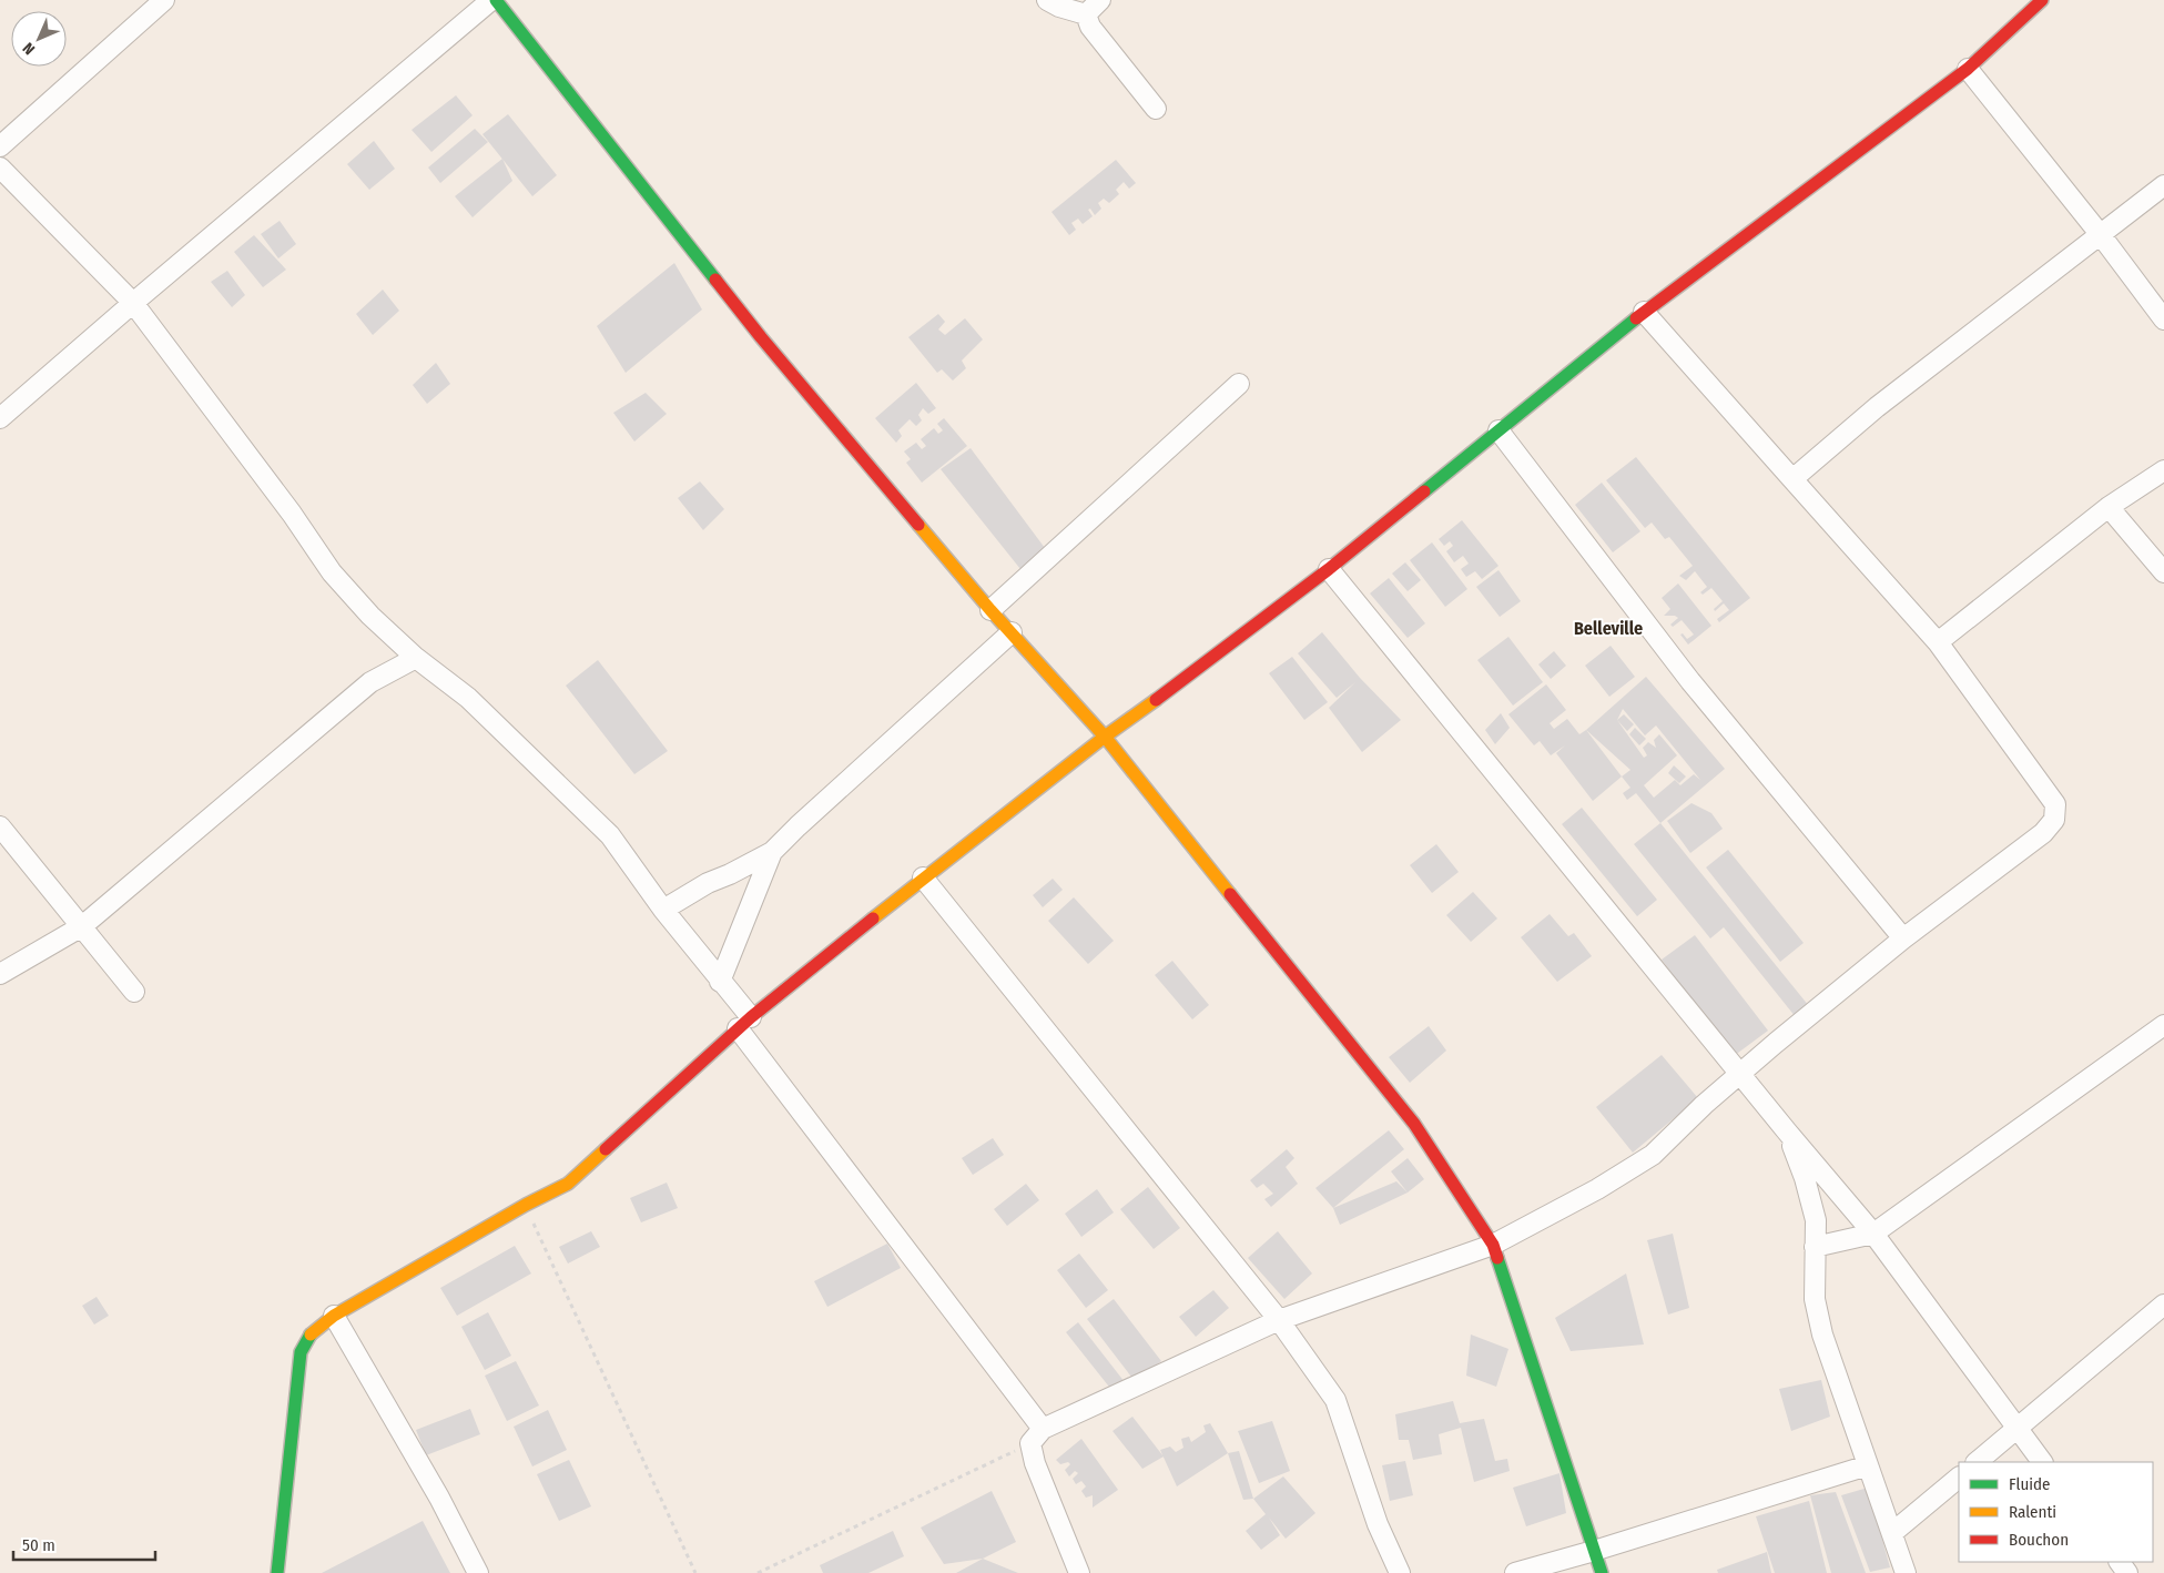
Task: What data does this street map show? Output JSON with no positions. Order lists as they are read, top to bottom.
{
  "districts": ["Belleville"],
  "legend": ["Fluide", "Ralenti", "Bouchon"],
  "scale_bar": "50 m",
  "north": "bottom left"
}
